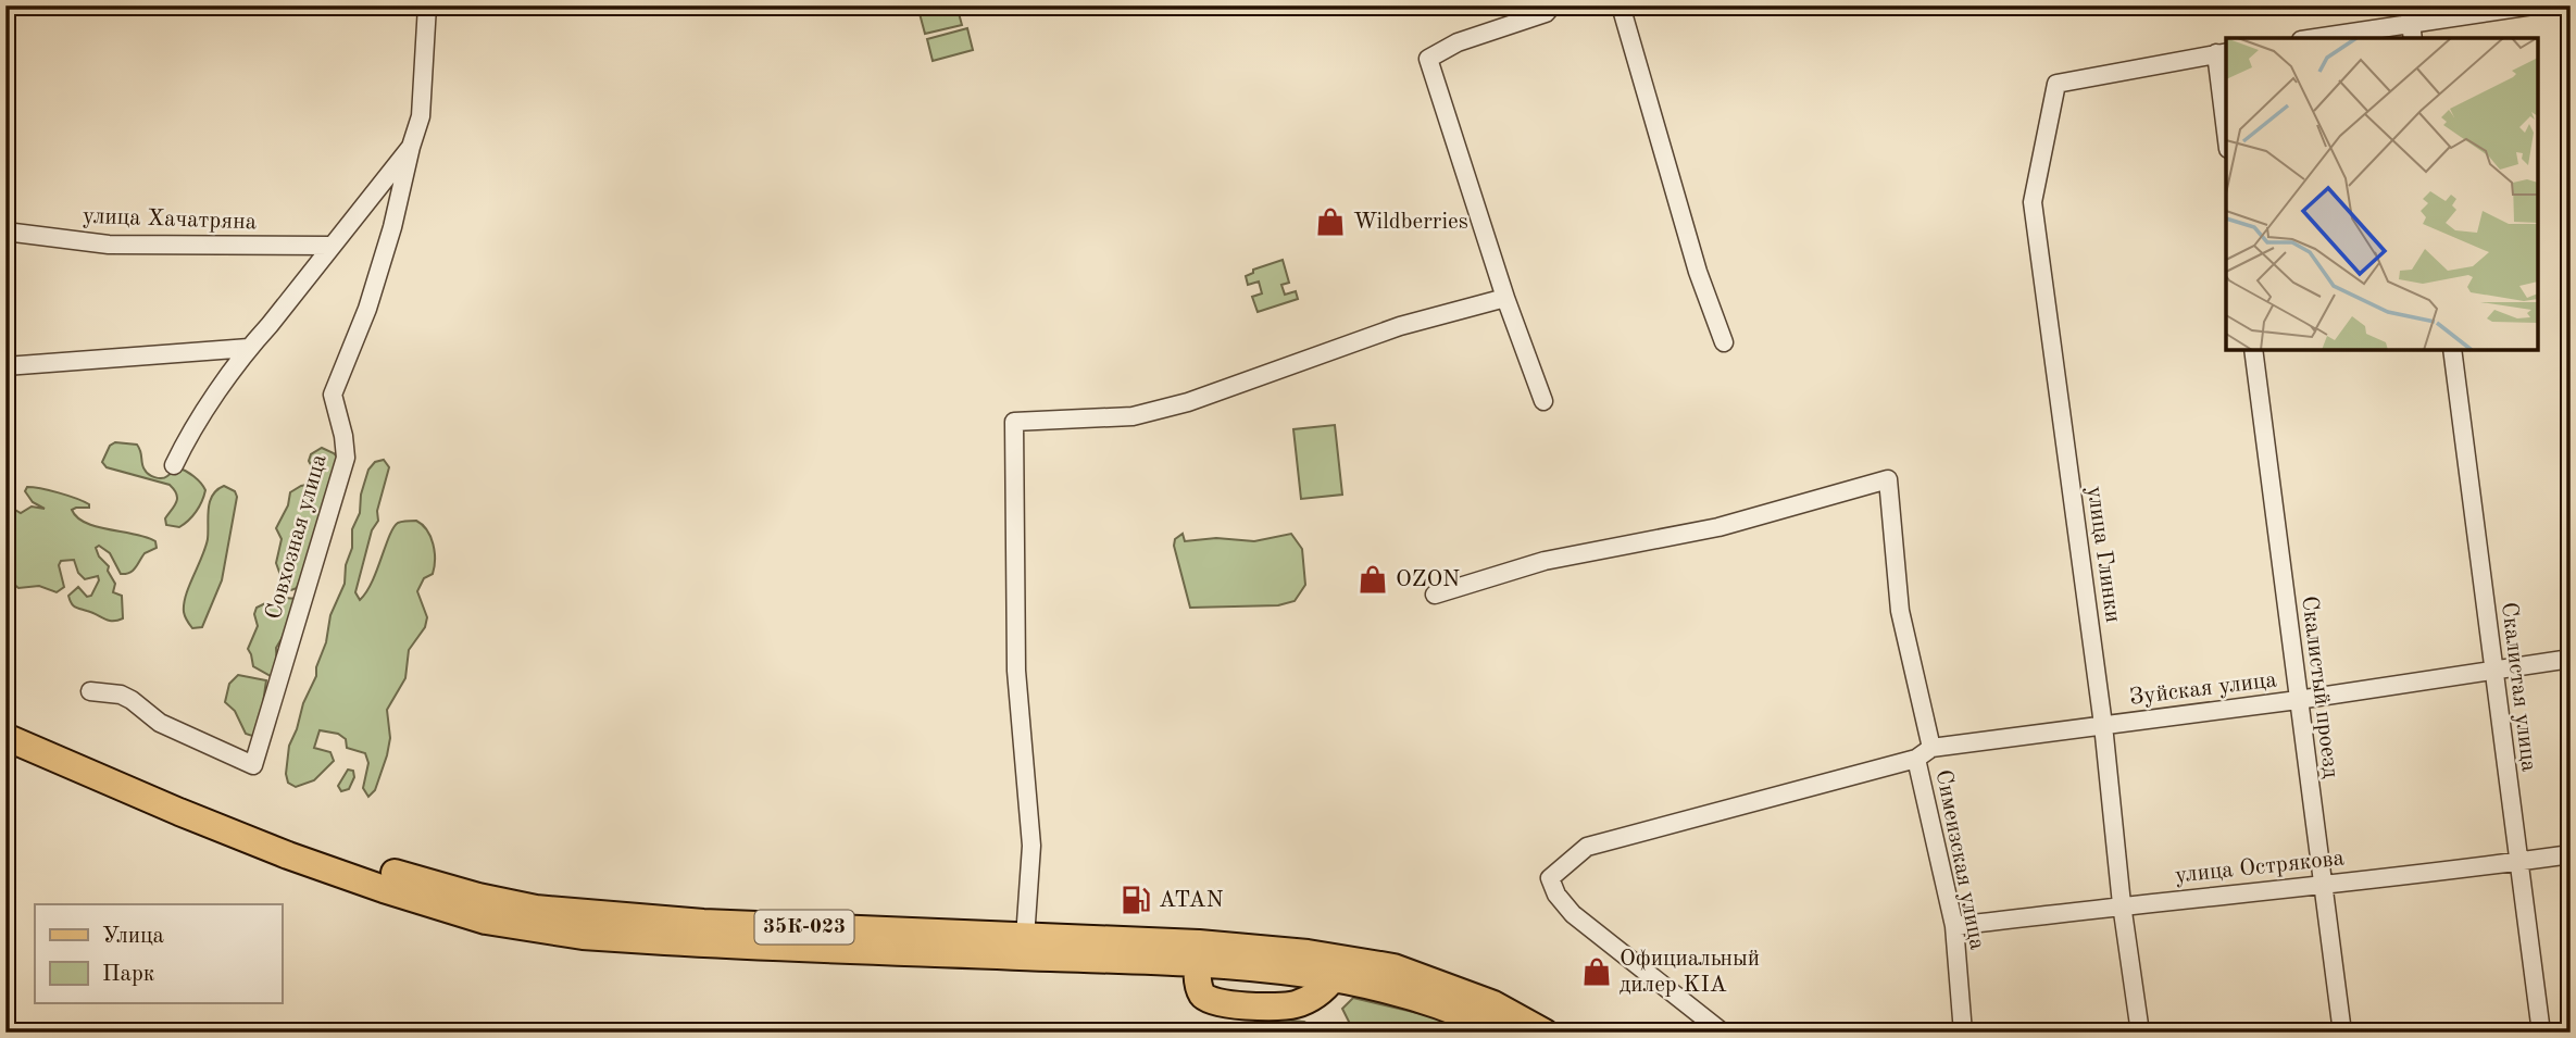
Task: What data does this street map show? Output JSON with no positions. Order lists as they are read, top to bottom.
{
  "streets": {
    "main road": ["35К-023"],
    "street": [
      "улица Хачатряна",
      "Совхозная улица",
      "улица Глинки",
      "Скалистый проезд",
      "Скалистая улица",
      "Зуйская улица",
      "Симеизская улица",
      "улица Острякова"
    ]
  },
  "crossings": [
    ["улица Хачатряна", "Совхозная улица"],
    ["улица Глинки", "Зуйская улица"],
    ["улица Глинки", "улица Острякова"],
    ["Скалистый проезд", "Зуйская улица"],
    ["Скалистый проезд", "улица Острякова"],
    ["Скалистая улица", "Зуйская улица"],
    ["Скалистая улица", "улица Острякова"],
    ["Зуйская улица", "Симеизская улица"],
    ["Симеизская улица", "улица Острякова"]
  ],
  "places": {
    "shop": ["Wildberries", "OZON", "Официальный дилер KIA"],
    "fuel station": ["ATAN"]
  },
  "legend": ["Улица", "Парк"]
}
